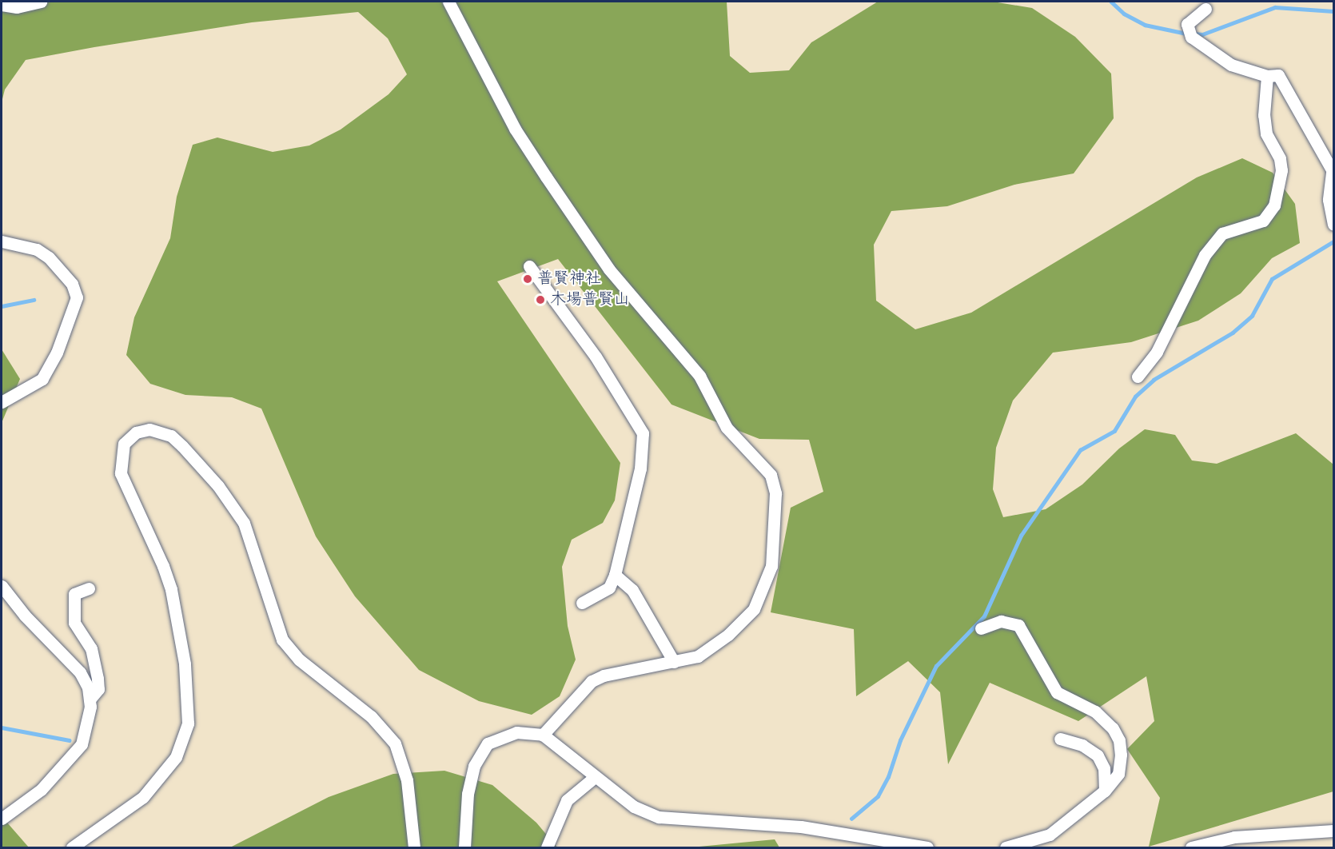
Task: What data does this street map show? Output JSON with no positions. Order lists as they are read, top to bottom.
{
  "places": ["普賢神社", "木場普賢山"]
}
